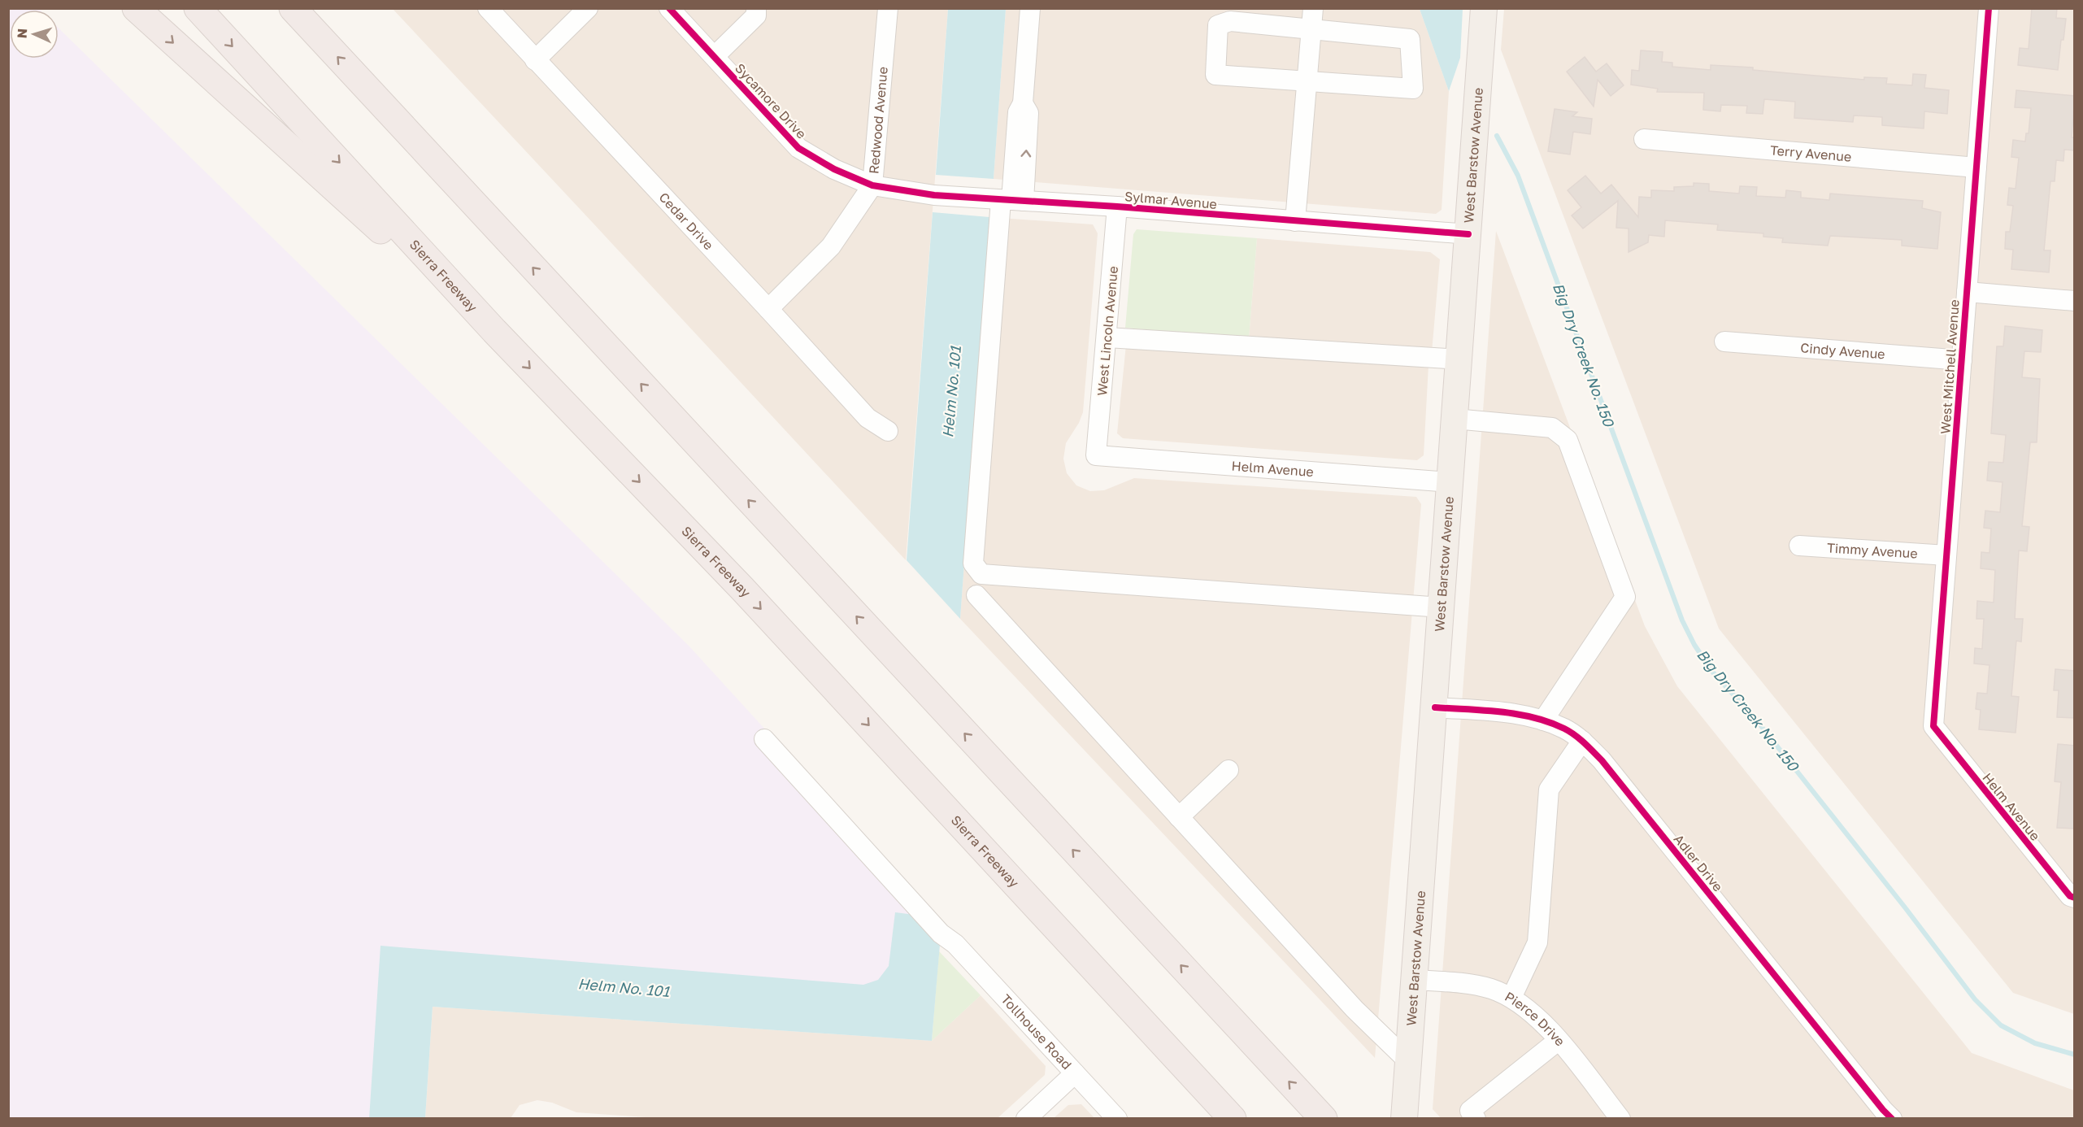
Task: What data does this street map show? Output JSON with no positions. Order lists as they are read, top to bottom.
{
  "streets": {
    "highway": ["Sierra Freeway"],
    "main road": ["West Barstow Avenue"],
    "street": [
      "Sycamore Drive",
      "Redwood Avenue",
      "Terry Avenue",
      "Sylmar Avenue",
      "Cedar Drive",
      "West Lincoln Avenue",
      "Cindy Avenue",
      "West Mitchell Avenue",
      "Helm Avenue",
      "Timmy Avenue",
      "Adler Drive",
      "Pierce Drive",
      "Tollhouse Road"
    ]
  },
  "crossings": [
    ["Sycamore Drive", "Redwood Avenue"],
    ["Sycamore Drive", "Sylmar Avenue"],
    ["Redwood Avenue", "Sylmar Avenue"],
    ["Redwood Avenue", "Cedar Drive"],
    ["Terry Avenue", "West Mitchell Avenue"],
    ["West Barstow Avenue", "Sylmar Avenue"],
    ["West Barstow Avenue", "Helm Avenue"],
    ["West Barstow Avenue", "Adler Drive"],
    ["West Barstow Avenue", "Pierce Drive"],
    ["Sylmar Avenue", "West Lincoln Avenue"],
    ["West Lincoln Avenue", "Helm Avenue"],
    ["Cindy Avenue", "West Mitchell Avenue"],
    ["West Mitchell Avenue", "Helm Avenue"],
    ["West Mitchell Avenue", "Timmy Avenue"]
  ],
  "water": ["Big Dry Creek No. 150", "Helm No. 101"],
  "north": "left"
}
